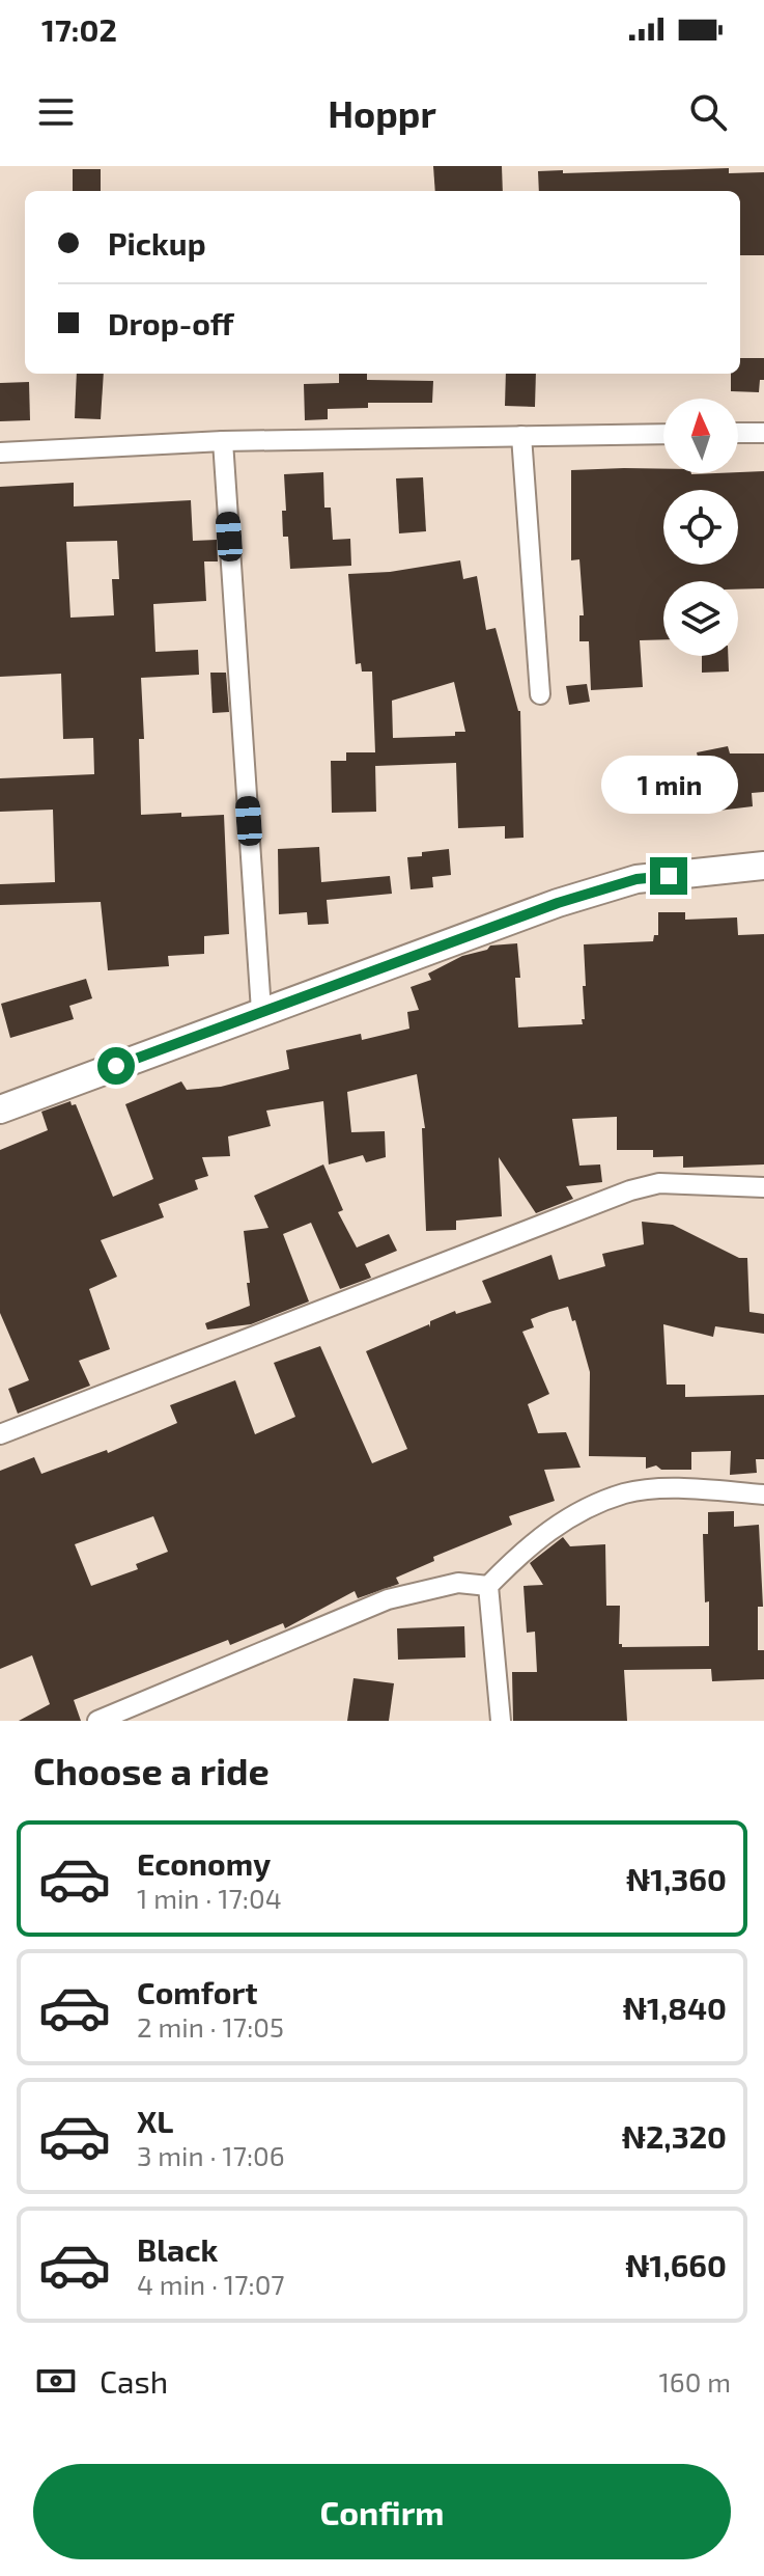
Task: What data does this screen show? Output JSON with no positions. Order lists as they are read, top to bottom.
{
  "north": "top",
  "page": {
    "status": "17:02",
    "header": "Hoppr",
    "banner": ["Pickup", "Drop-off"],
    "bubble": "1 min",
    "heading": "Choose a ride",
    "list": [
      {
        "name": "Economy",
        "note": "1 min · 17:04",
        "value": "₦1,360"
      },
      {
        "name": "Comfort",
        "note": "2 min · 17:05",
        "value": "₦1,840"
      },
      {
        "name": "XL",
        "note": "3 min · 17:06",
        "value": "₦2,320"
      },
      {
        "name": "Black",
        "note": "4 min · 17:07",
        "value": "₦1,660"
      }
    ],
    "pay": ["Cash", "160 m"],
    "buttons": "Confirm"
  }
}
